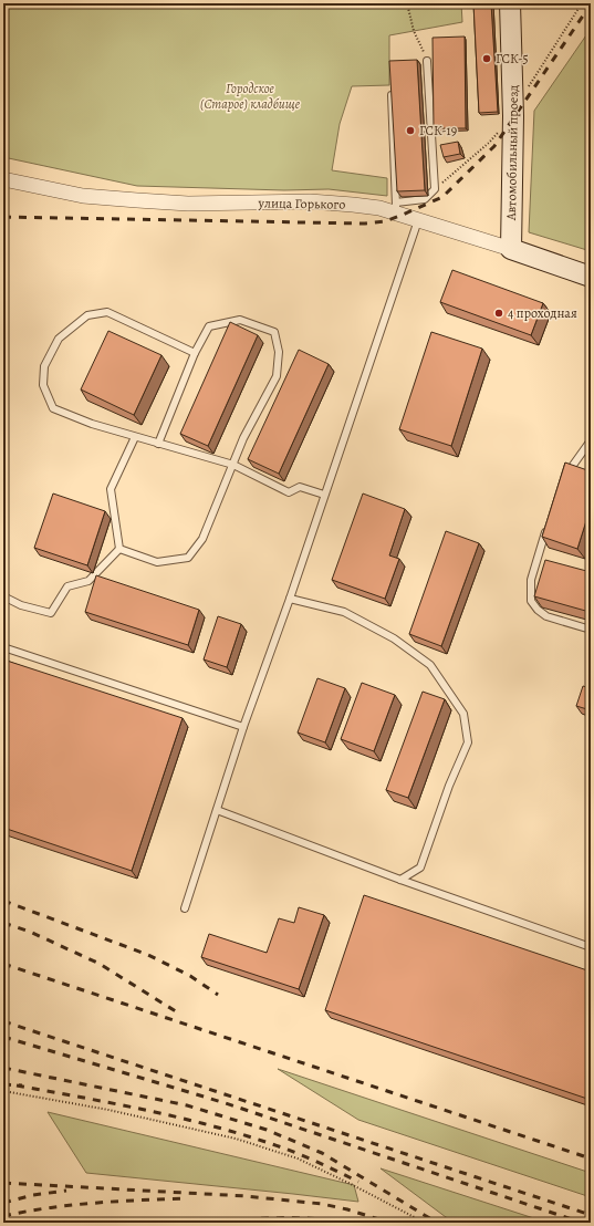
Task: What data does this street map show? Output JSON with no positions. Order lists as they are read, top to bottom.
{
  "streets": {
    "main road": ["Автомобильный проезд", "улица Горького"]
  },
  "crossings": [
    ["Автомобильный проезд", "улица Горького"]
  ],
  "parks": ["Городское (Старое) кладбище"],
  "places": ["ГСК-5", "ГСК-19", "4 проходная"]
}
